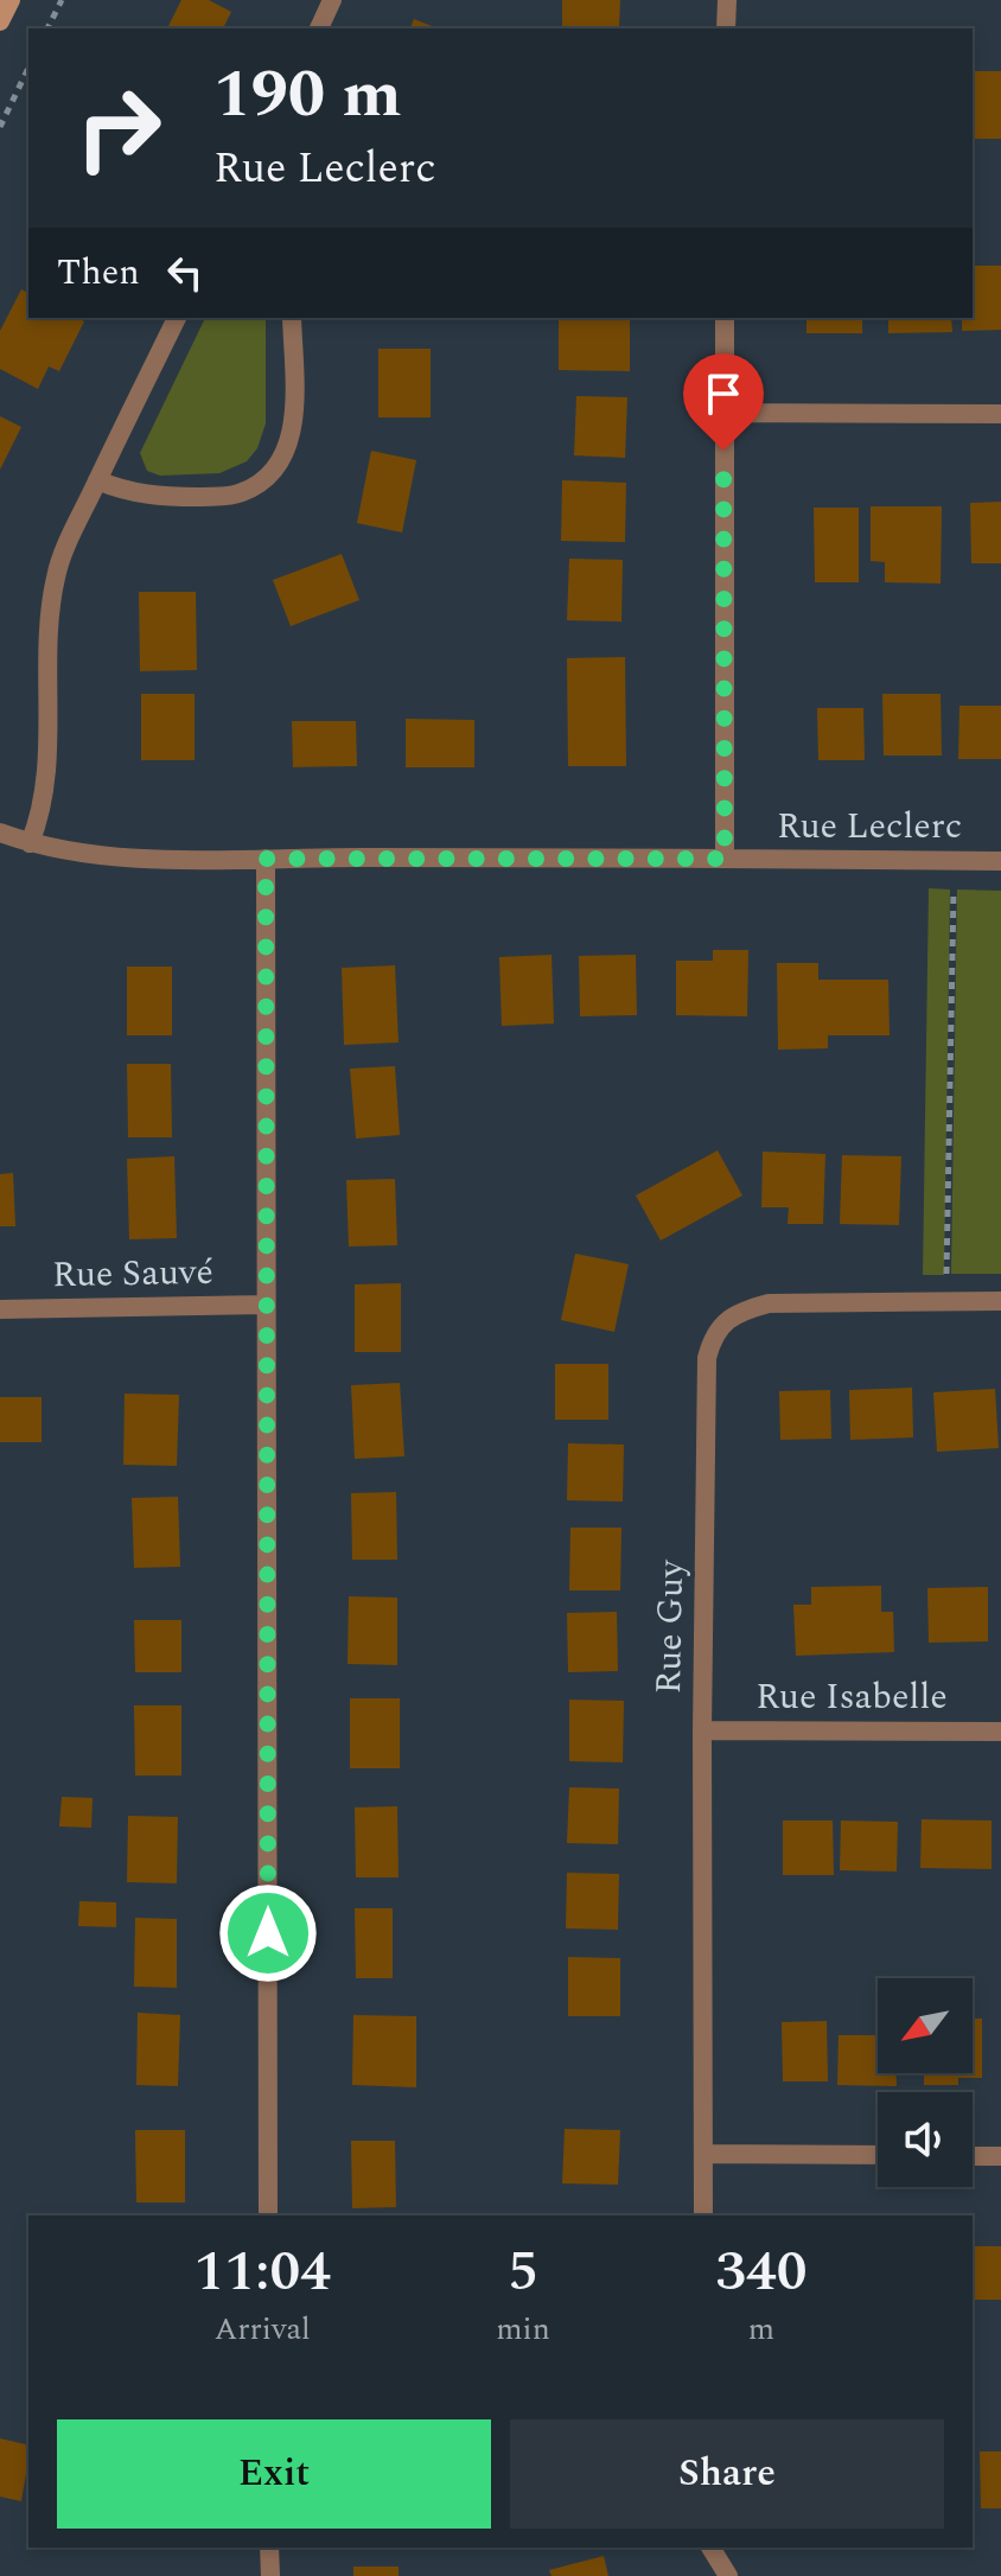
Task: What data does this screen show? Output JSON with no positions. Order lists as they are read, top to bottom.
{
  "streets": {
    "street": [
      "Rue Leclerc",
      "Rue Sauvé",
      "Rue Guy",
      "Rue Isabelle"
    ]
  },
  "crossings": [
    ["Rue Guy", "Rue Isabelle"]
  ],
  "north": "bottom left",
  "page": {
    "turn": ["190 m", "Rue Leclerc"],
    "then": "Then",
    "eta": [
      "11:04",
      "Arrival",
      "5",
      "min",
      "340",
      "m"
    ],
    "buttons": ["Exit", "Share"]
  }
}
